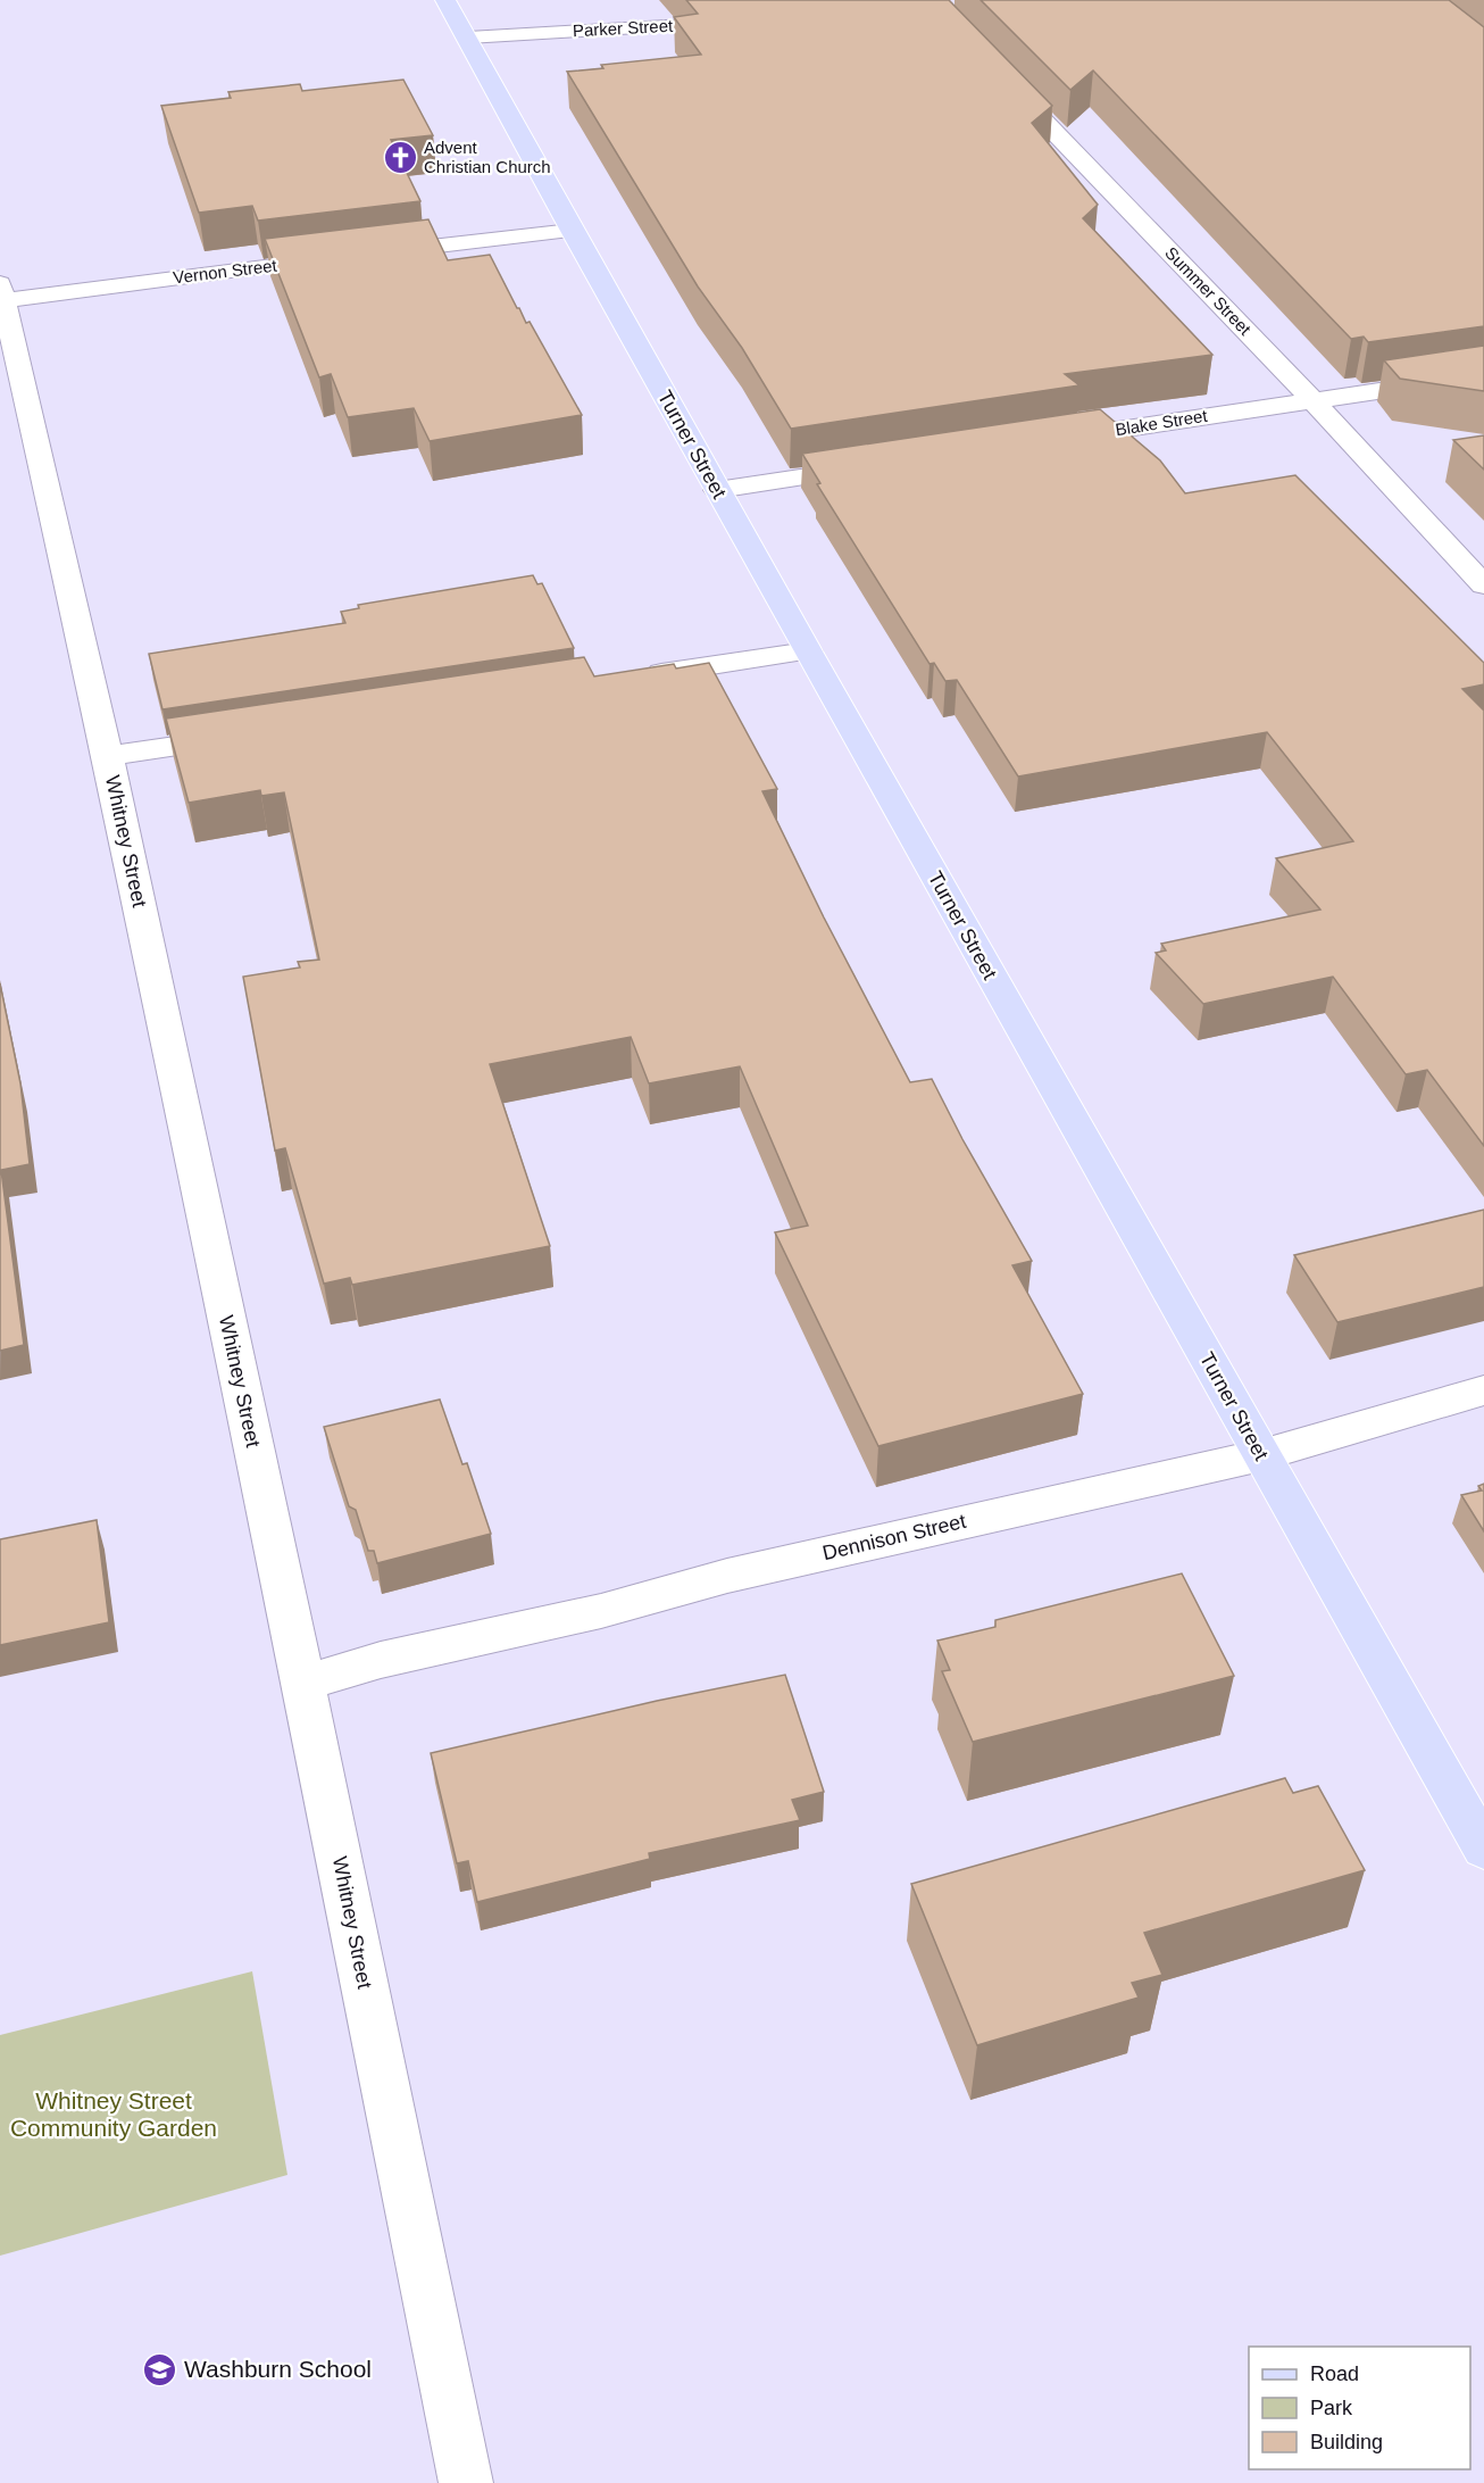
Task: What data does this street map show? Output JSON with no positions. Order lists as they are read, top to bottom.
{
  "streets": {
    "main road": ["Turner Street"],
    "street": [
      "Parker Street",
      "Vernon Street",
      "Summer Street",
      "Blake Street",
      "Whitney Street",
      "Dennison Street"
    ]
  },
  "crossings": [
    ["Parker Street", "Turner Street"],
    ["Vernon Street", "Whitney Street"],
    ["Summer Street", "Blake Street"],
    ["Turner Street", "Dennison Street"],
    ["Whitney Street", "Dennison Street"]
  ],
  "parks": ["Whitney Street Community Garden"],
  "places": {
    "church": ["Advent Christian Church"],
    "school or university": ["Washburn School"]
  },
  "legend": ["Road", "Park", "Building"]
}
